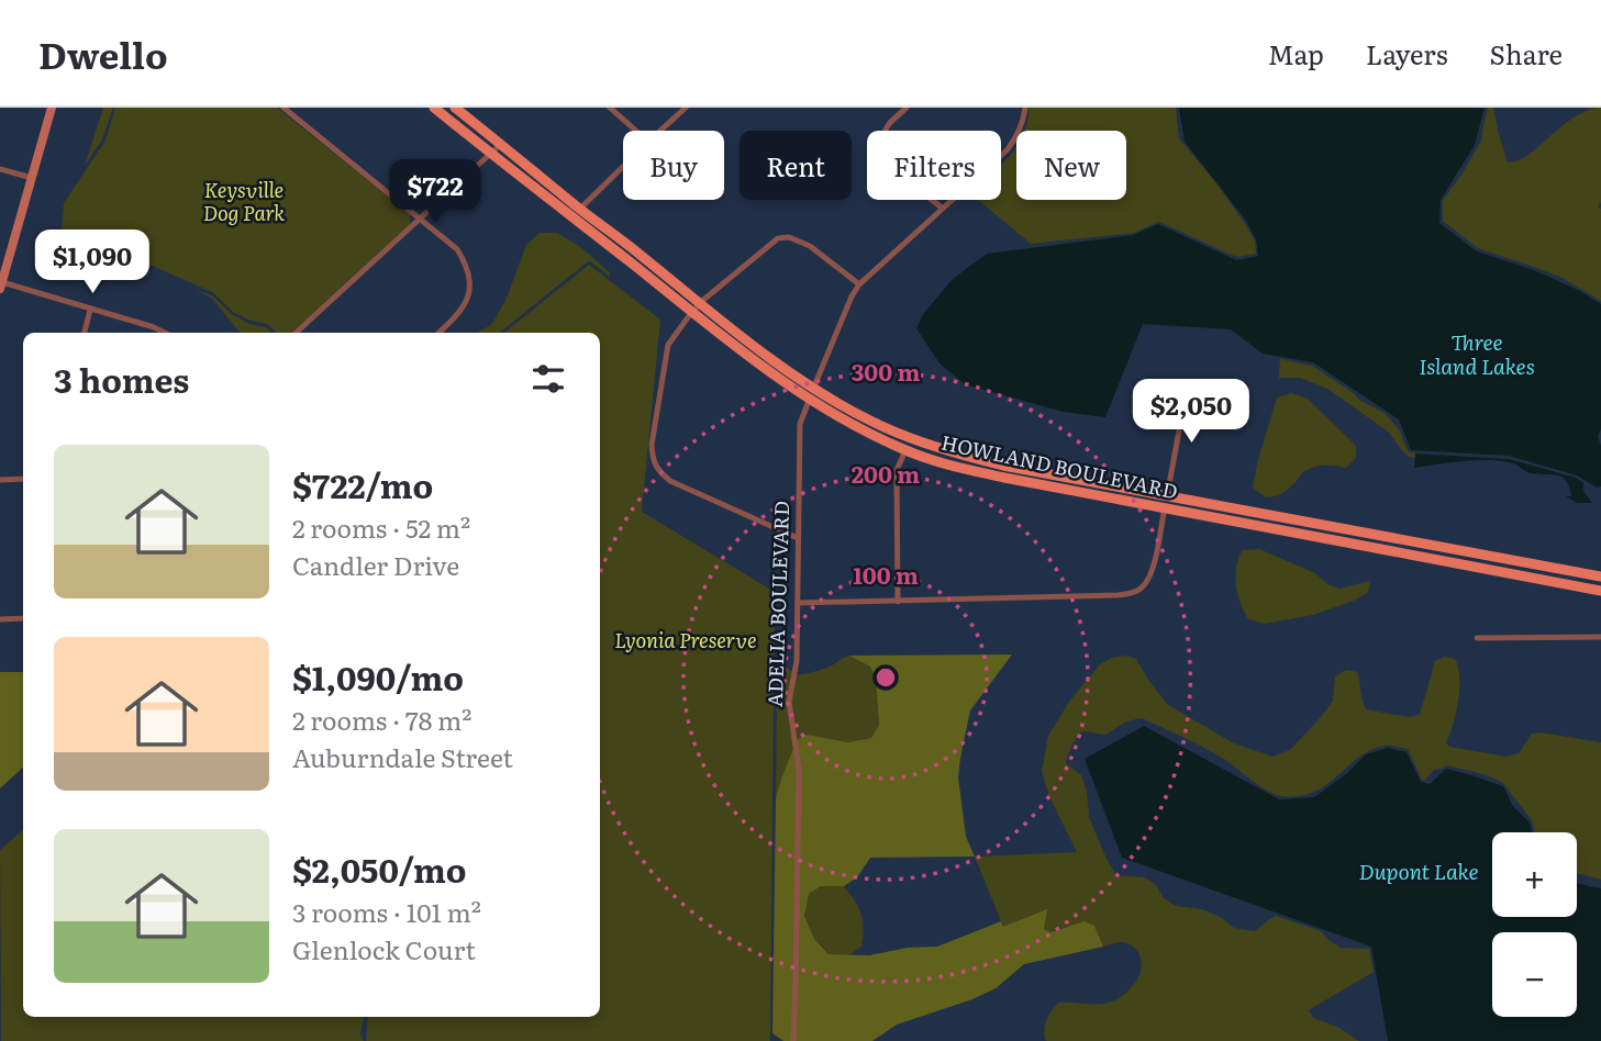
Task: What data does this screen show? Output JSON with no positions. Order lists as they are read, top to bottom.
{
  "streets": {
    "main road": ["HOWLAND BOULEVARD"],
    "street": ["ADELIA BOULEVARD"]
  },
  "crossings": [
    ["HOWLAND BOULEVARD", "ADELIA BOULEVARD"]
  ],
  "water": ["Three Island Lakes", "Dupont Lake"],
  "parks": ["Keysville Dog Park", "Lyonia Preserve"],
  "page": {
    "header": "Dwello",
    "nav": ["Map", "Layers", "Share"],
    "chip": [
      "Buy",
      "Rent",
      "Filters",
      "New"
    ],
    "price": ["$722", "$1,090", "$2,050"],
    "heading": "3 homes",
    "list": [
      {
        "name": "$722/mo",
        "note": "2 rooms · 52 m² · Candler Drive"
      },
      {
        "name": "$1,090/mo",
        "note": "2 rooms · 78 m² · Auburndale Street"
      },
      {
        "name": "$2,050/mo",
        "note": "3 rooms · 101 m² · Glenlock Court"
      }
    ],
    "map_buttons": ["+", "−"]
  },
  "rings": ["300 m", "200 m", "100 m"]
}
